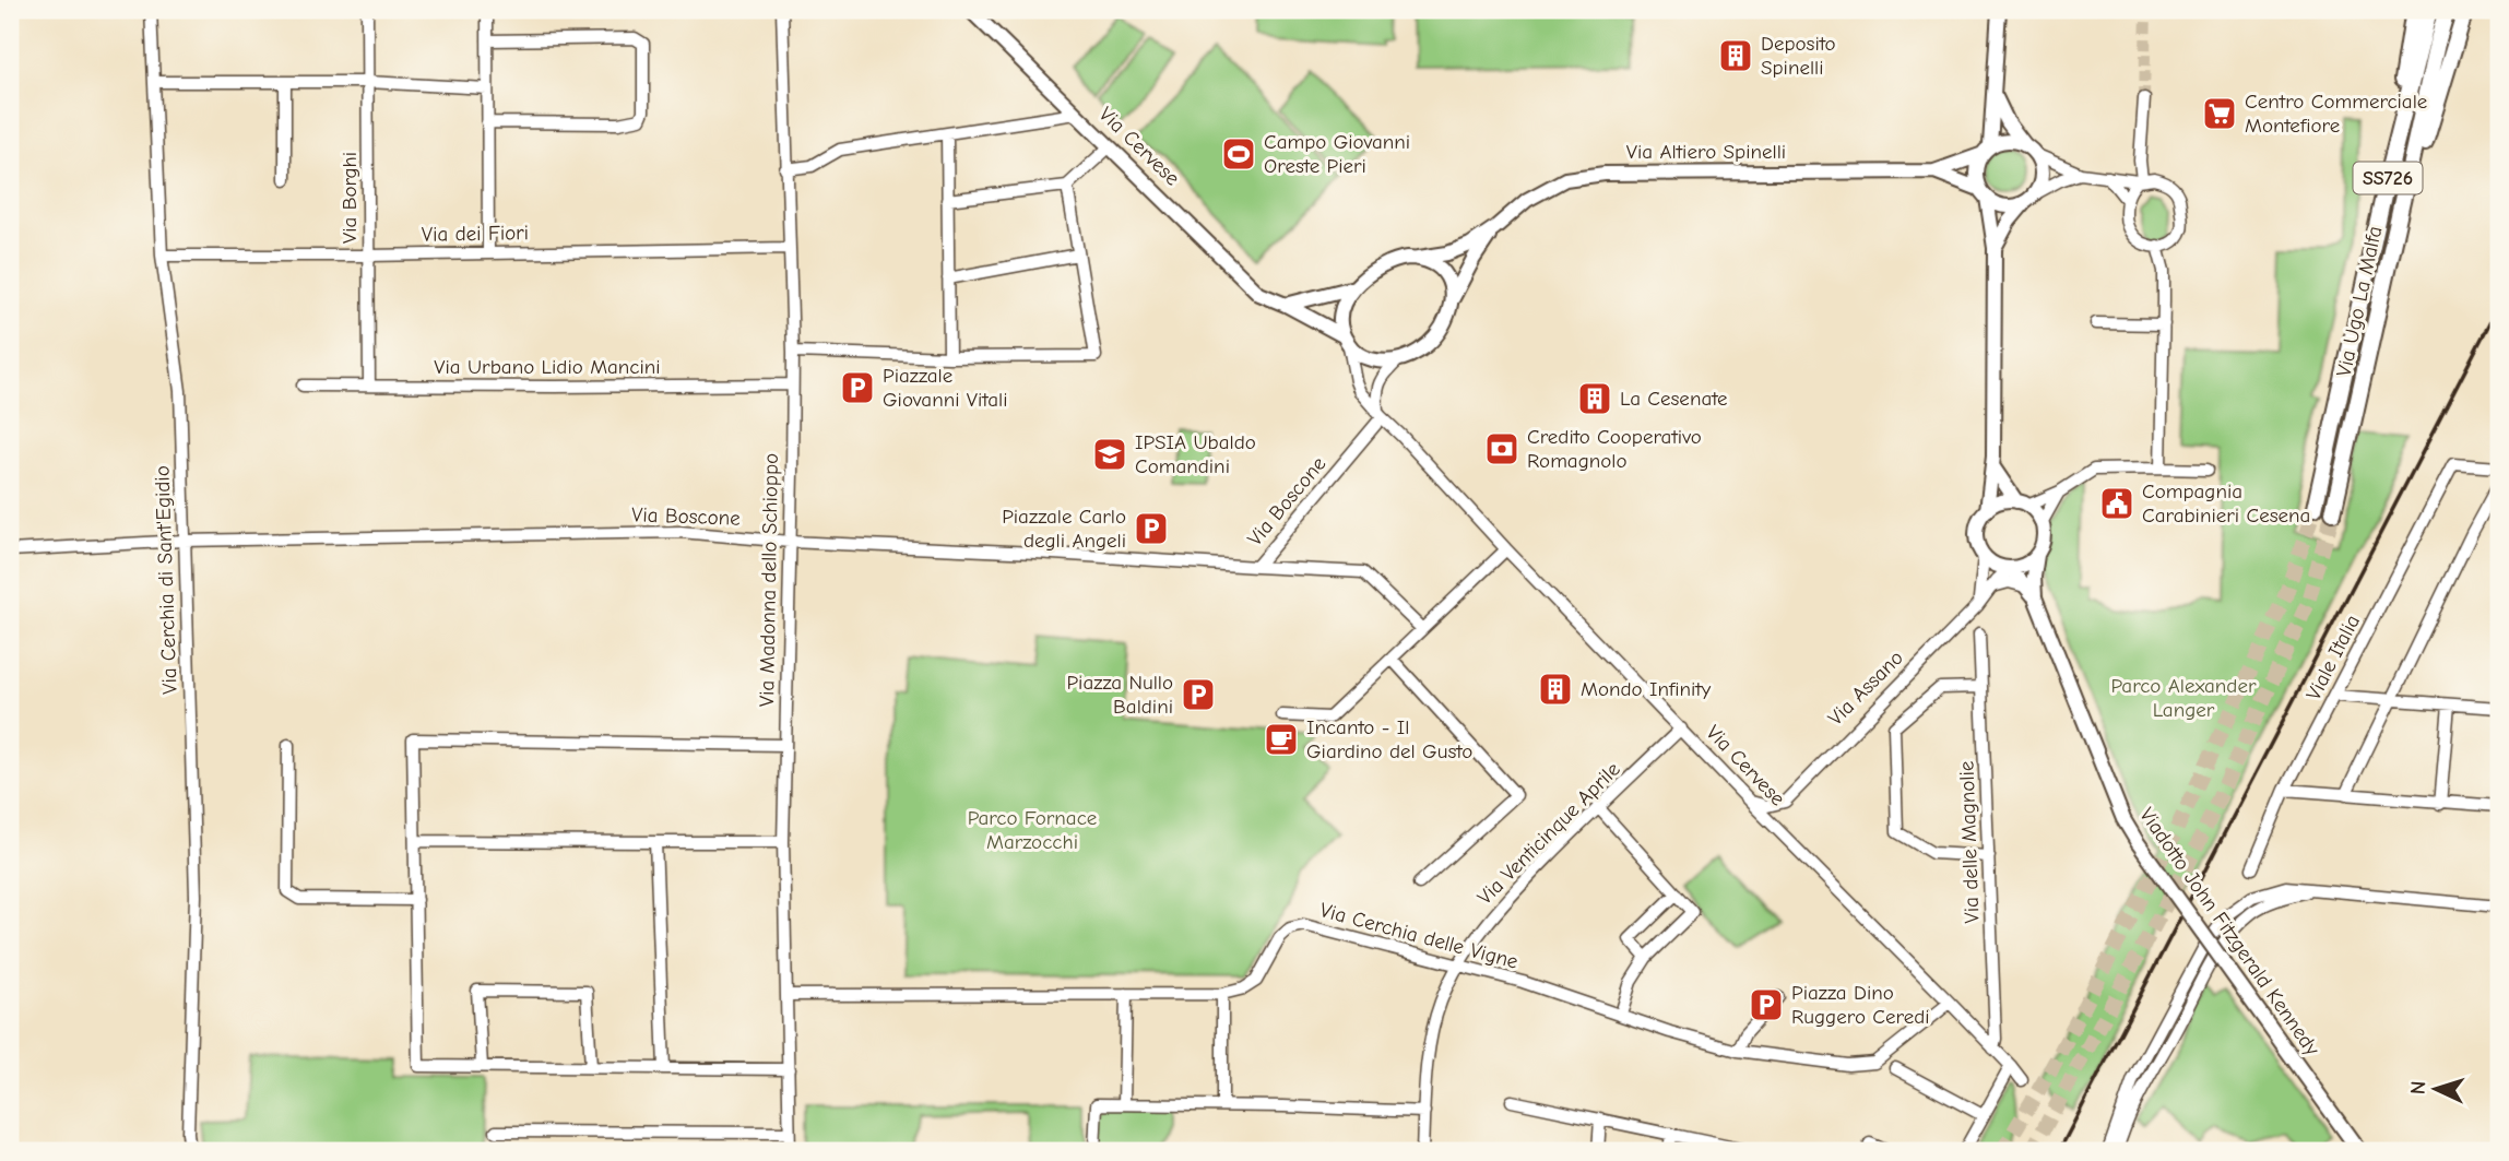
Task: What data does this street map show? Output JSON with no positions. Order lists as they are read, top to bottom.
{
  "streets": {
    "highway": ["SS726", "Via Ugo La Malfa"],
    "main road": ["Via Cervese", "Via Altiero Spinelli", "Viadotto John Fitzgerald Kennedy"],
    "street": [
      "Via Borghi",
      "Via dei Fiori",
      "Via Urbano Lidio Mancini",
      "Via Boscone",
      "Via Cerchia di Sant'Egidio",
      "Via Madonna dello Schioppo",
      "Viale Italia",
      "Via Assano",
      "Via Venticinque Aprile",
      "Via delle Magnolie",
      "Via Cerchia delle Vigne"
    ]
  },
  "crossings": [
    ["Via Cervese", "Via Altiero Spinelli"],
    ["Via Cervese", "Via Boscone"],
    ["Via Cervese", "Via Assano"],
    ["Via Cervese", "Via Venticinque Aprile"],
    ["Via Cervese", "Via delle Magnolie"],
    ["Via Cervese", "Via Cerchia delle Vigne"],
    ["Via Borghi", "Via dei Fiori"],
    ["Via Borghi", "Via Urbano Lidio Mancini"],
    ["Via dei Fiori", "Via Cerchia di Sant'Egidio"],
    ["Via dei Fiori", "Via Madonna dello Schioppo"],
    ["Via Urbano Lidio Mancini", "Via Madonna dello Schioppo"],
    ["Via Boscone", "Via Cerchia di Sant'Egidio"],
    ["Via Boscone", "Via Madonna dello Schioppo"],
    ["Via Madonna dello Schioppo", "Via Cerchia delle Vigne"],
    ["Via Assano", "Viadotto John Fitzgerald Kennedy"],
    ["Via Venticinque Aprile", "Via Cerchia delle Vigne"]
  ],
  "parks": ["Parco Alexander Langer", "Parco Fornace Marzocchi"],
  "places": {
    "building": ["Deposito Spinelli", "La Cesenate", "Mondo Infinity"],
    "supermarket": ["Centro Commerciale Montefiore"],
    "sports": ["Campo Giovanni Oreste Pieri"],
    "parking": [
      "Piazzale Giovanni Vitali",
      "Piazzale Carlo degli Angeli",
      "Piazza Nullo Baldini",
      "Piazza Dino Ruggero Ceredi"
    ],
    "bank": ["Credito Cooperativo Romagnolo"],
    "school or university": ["IPSIA Ubaldo Comandini"],
    "public building": ["Compagnia Carabinieri Cesena"],
    "cafe": ["Incanto - Il Giardino del Gusto"]
  },
  "north": "left"
}
